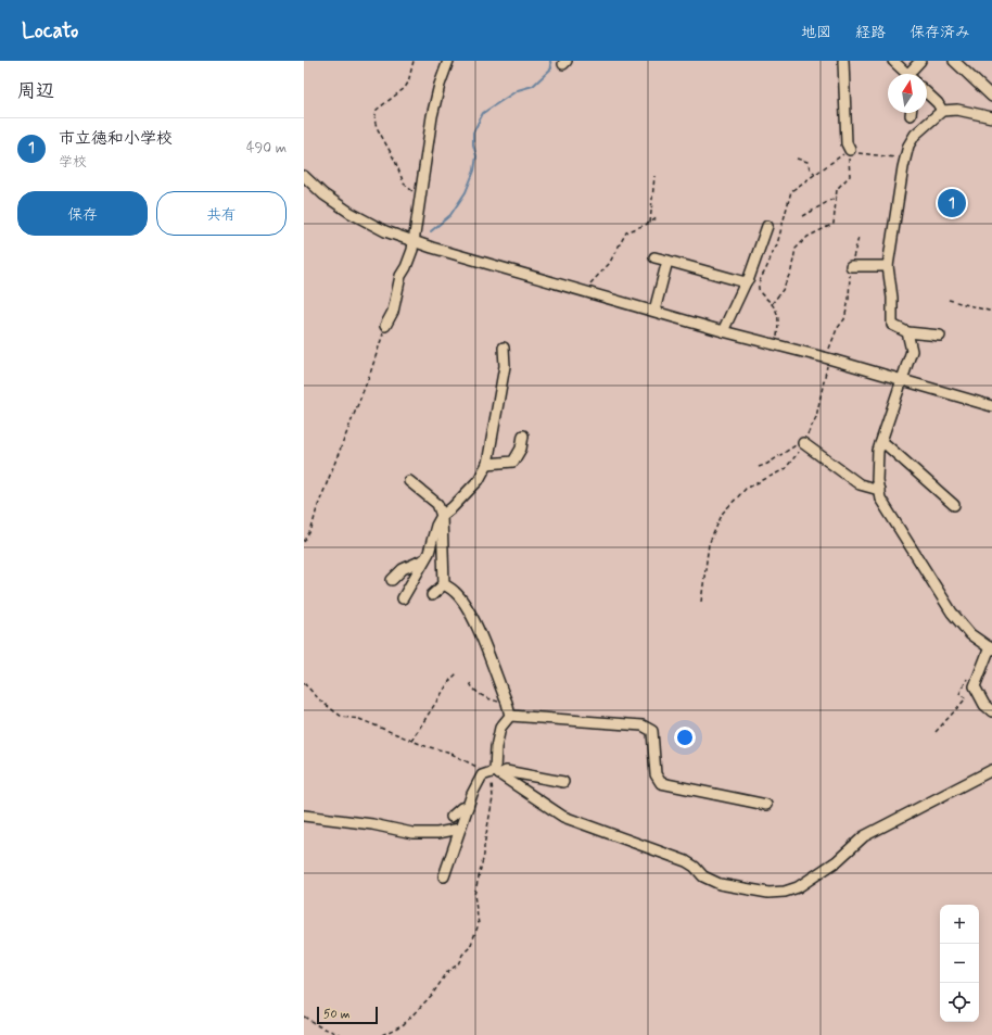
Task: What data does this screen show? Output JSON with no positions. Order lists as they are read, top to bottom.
{
  "scale_bar": "50 m",
  "north": "top",
  "page": {
    "header": "Locato",
    "nav": ["地図", "経路", "保存済み"],
    "heading": "周辺",
    "list": [
      {
        "mark": "1",
        "name": "市立徳和小学校",
        "note": "学校",
        "value": "490 m"
      }
    ],
    "buttons": ["保存", "共有"],
    "pins": "1",
    "map_buttons": ["+", "−"],
    "scale": "50 m"
  }
}
